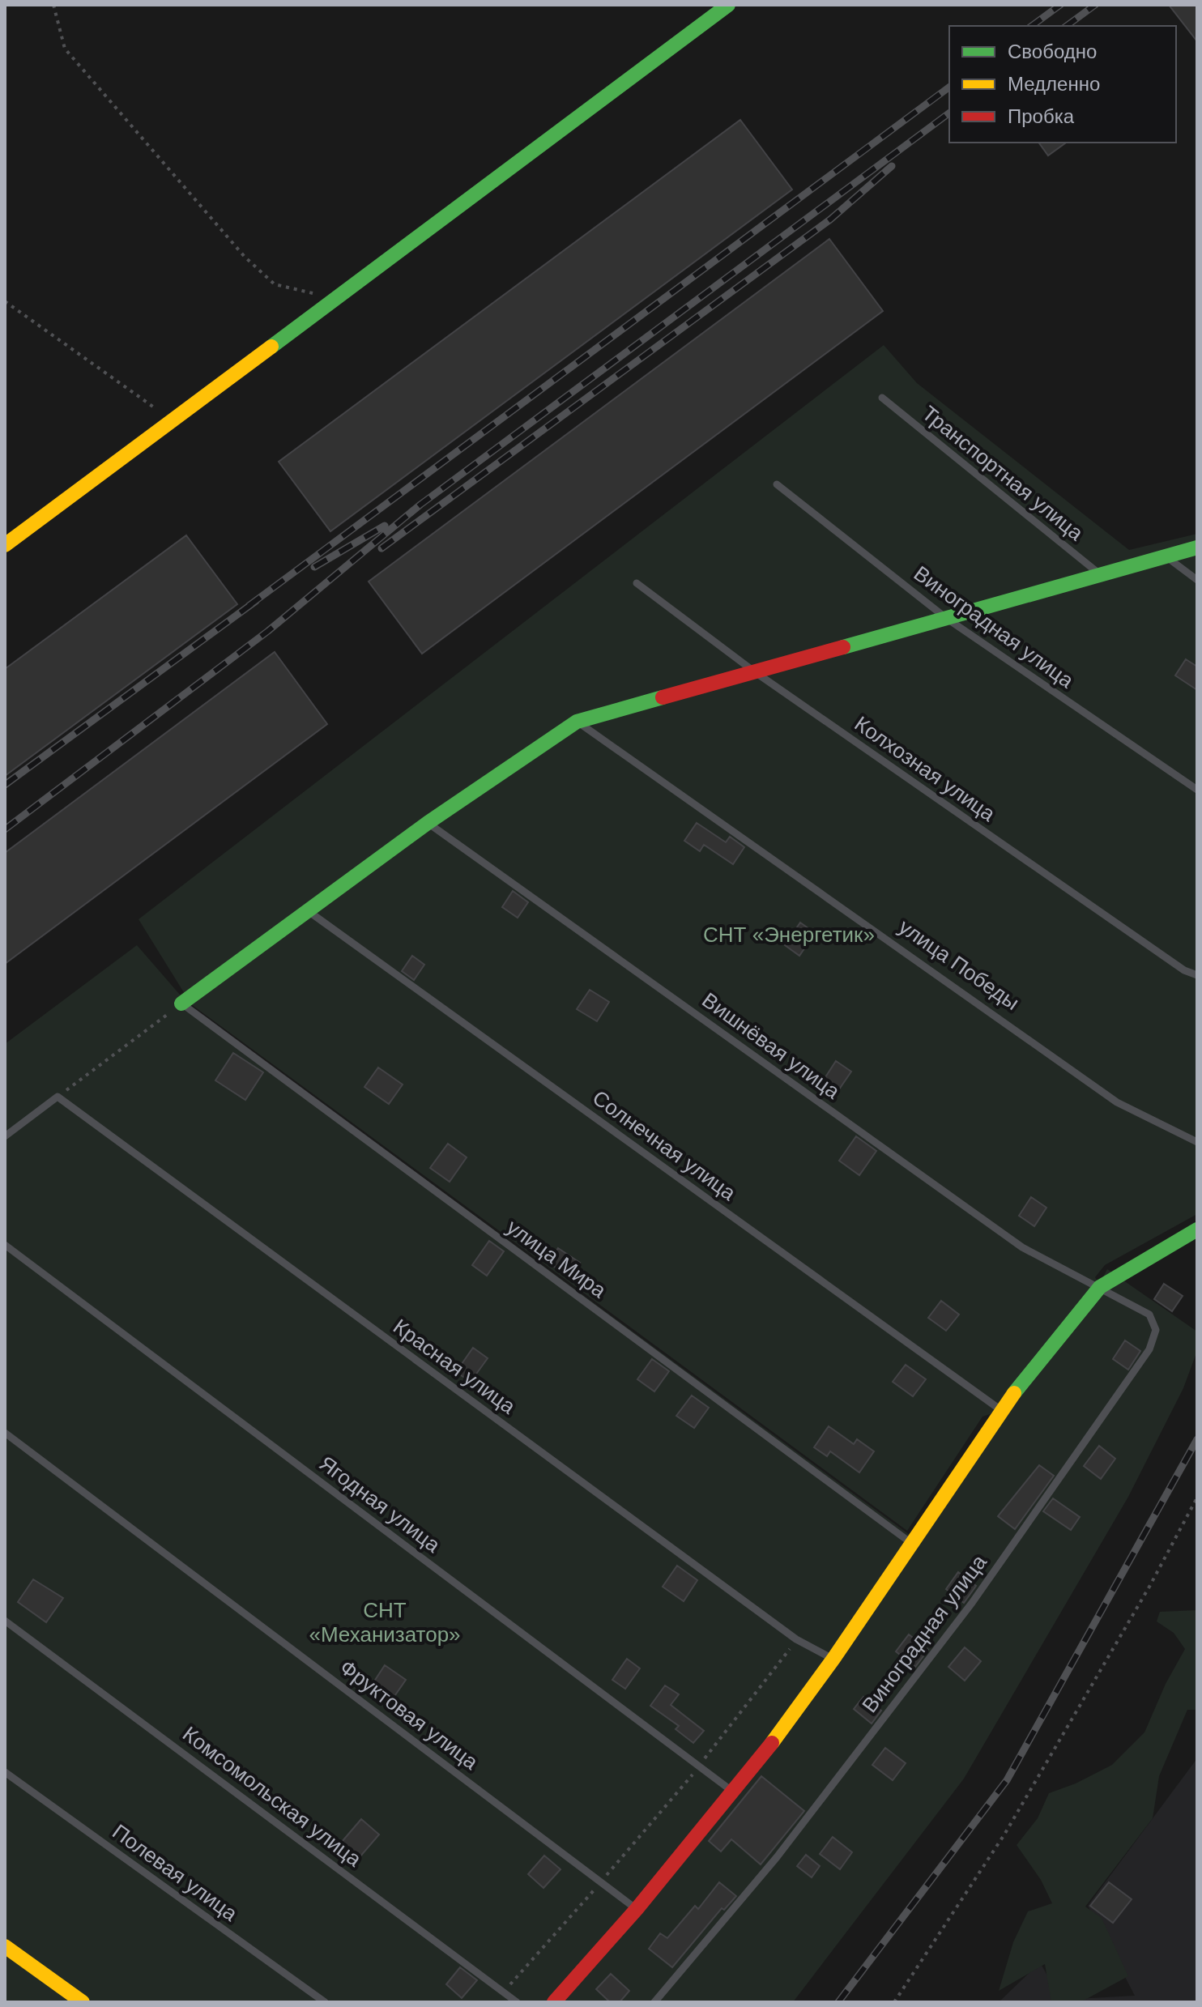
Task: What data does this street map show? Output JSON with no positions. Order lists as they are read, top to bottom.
{
  "streets": {
    "lane": [
      "Транспортная улица",
      "Виноградная улица",
      "Колхозная улица",
      "улица Победы",
      "Вишнёвая улица",
      "Солнечная улица",
      "улица Мира",
      "Красная улица",
      "Ягодная улица",
      "Фруктовая улица",
      "Комсомольская улица",
      "Полевая улица"
    ]
  },
  "crossings": [
    ["Виноградная улица", "Вишнёвая улица"]
  ],
  "parks": ["СНТ «Энергетик»", "СНТ «Механизатор»"],
  "legend": ["Свободно", "Медленно", "Пробка"]
}
